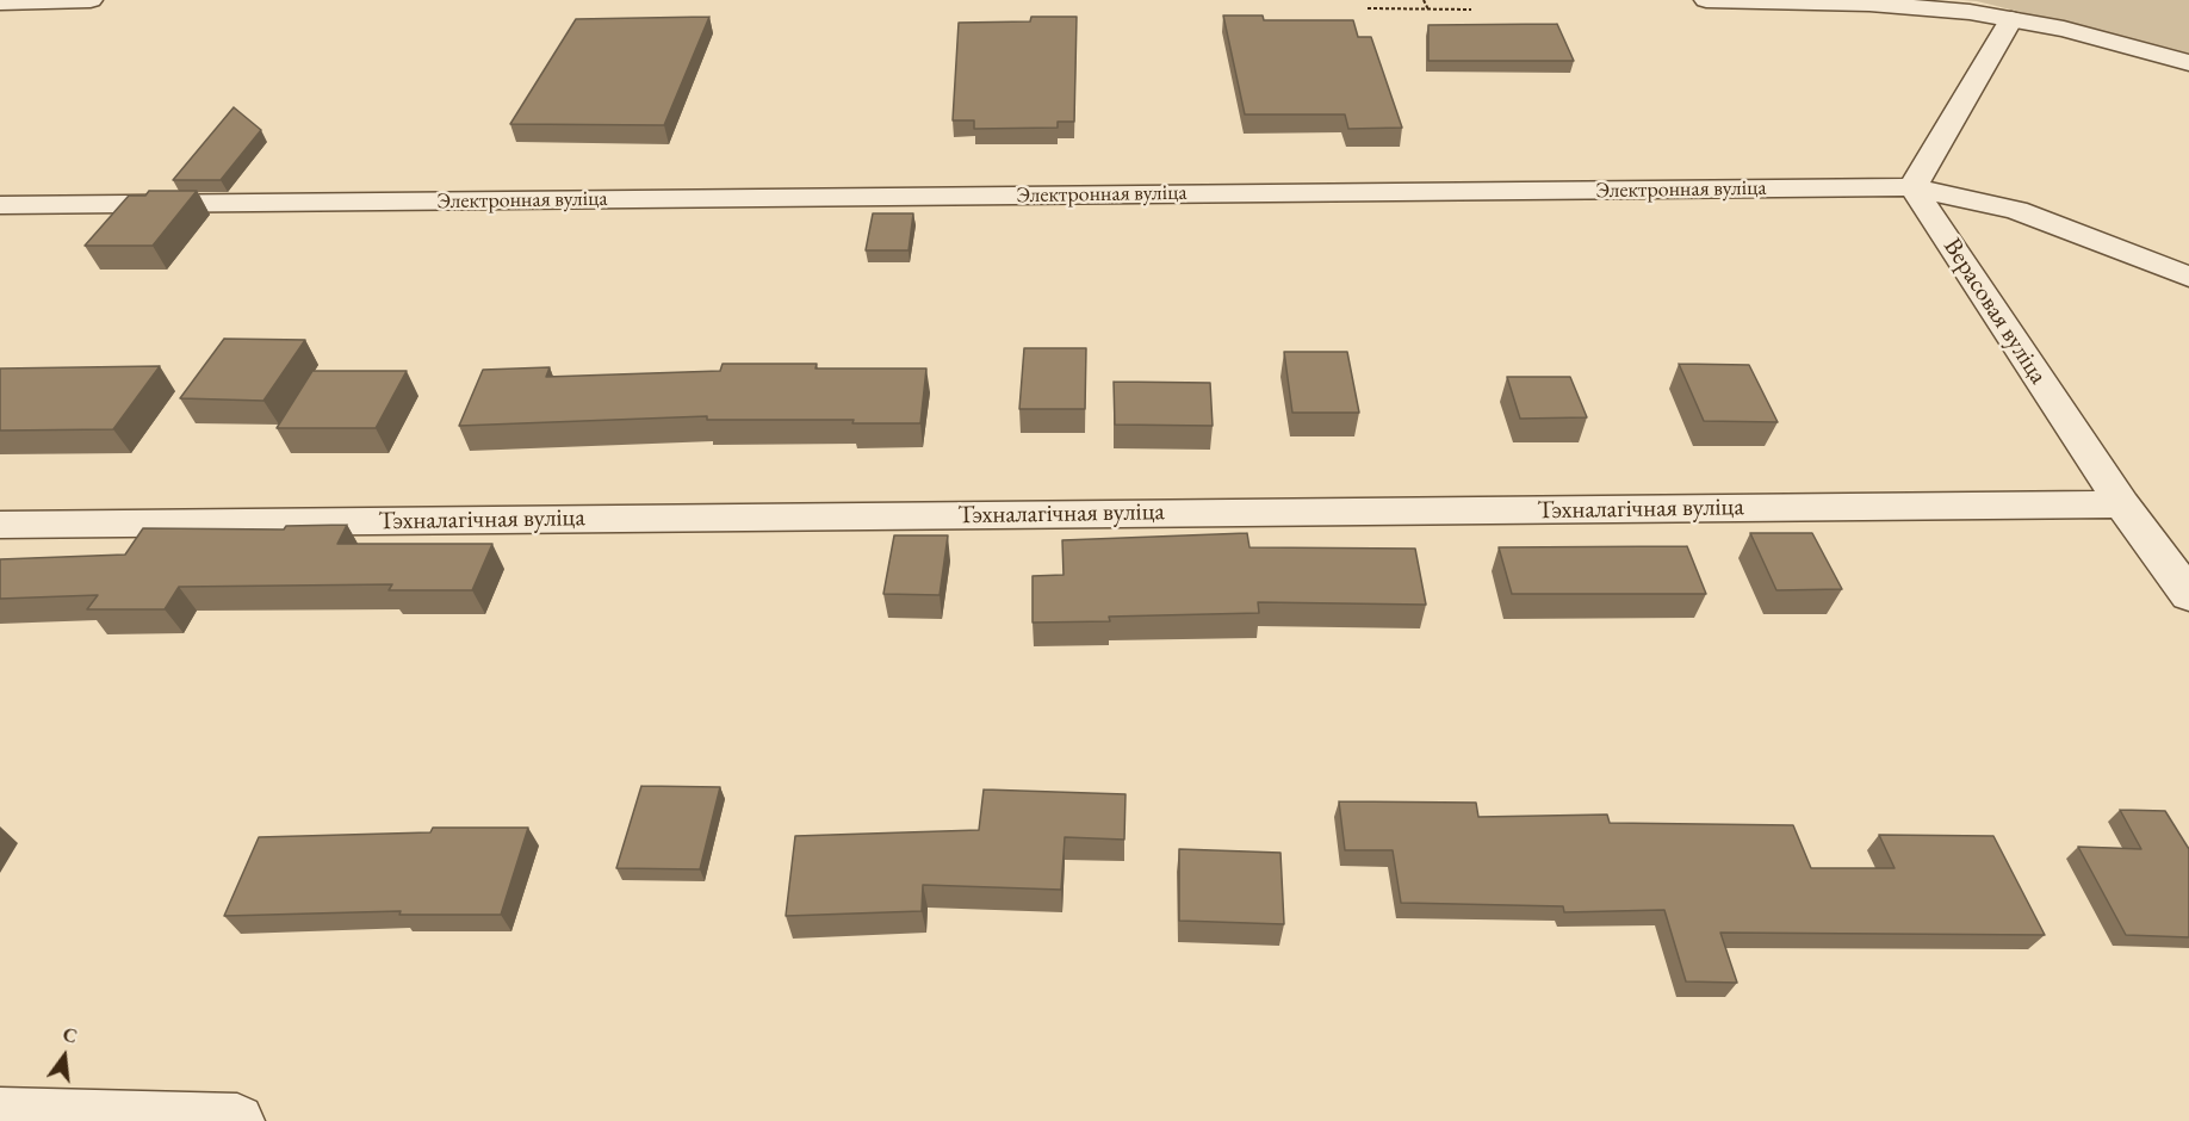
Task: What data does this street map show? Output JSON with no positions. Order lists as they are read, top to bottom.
{
  "streets": {
    "street": ["Электронная вуліца", "Верасовая вуліца", "Тэхналагічная вуліца"]
  },
  "crossings": [
    ["Электронная вуліца", "Верасовая вуліца"],
    ["Верасовая вуліца", "Тэхналагічная вуліца"]
  ],
  "north": "top"
}
